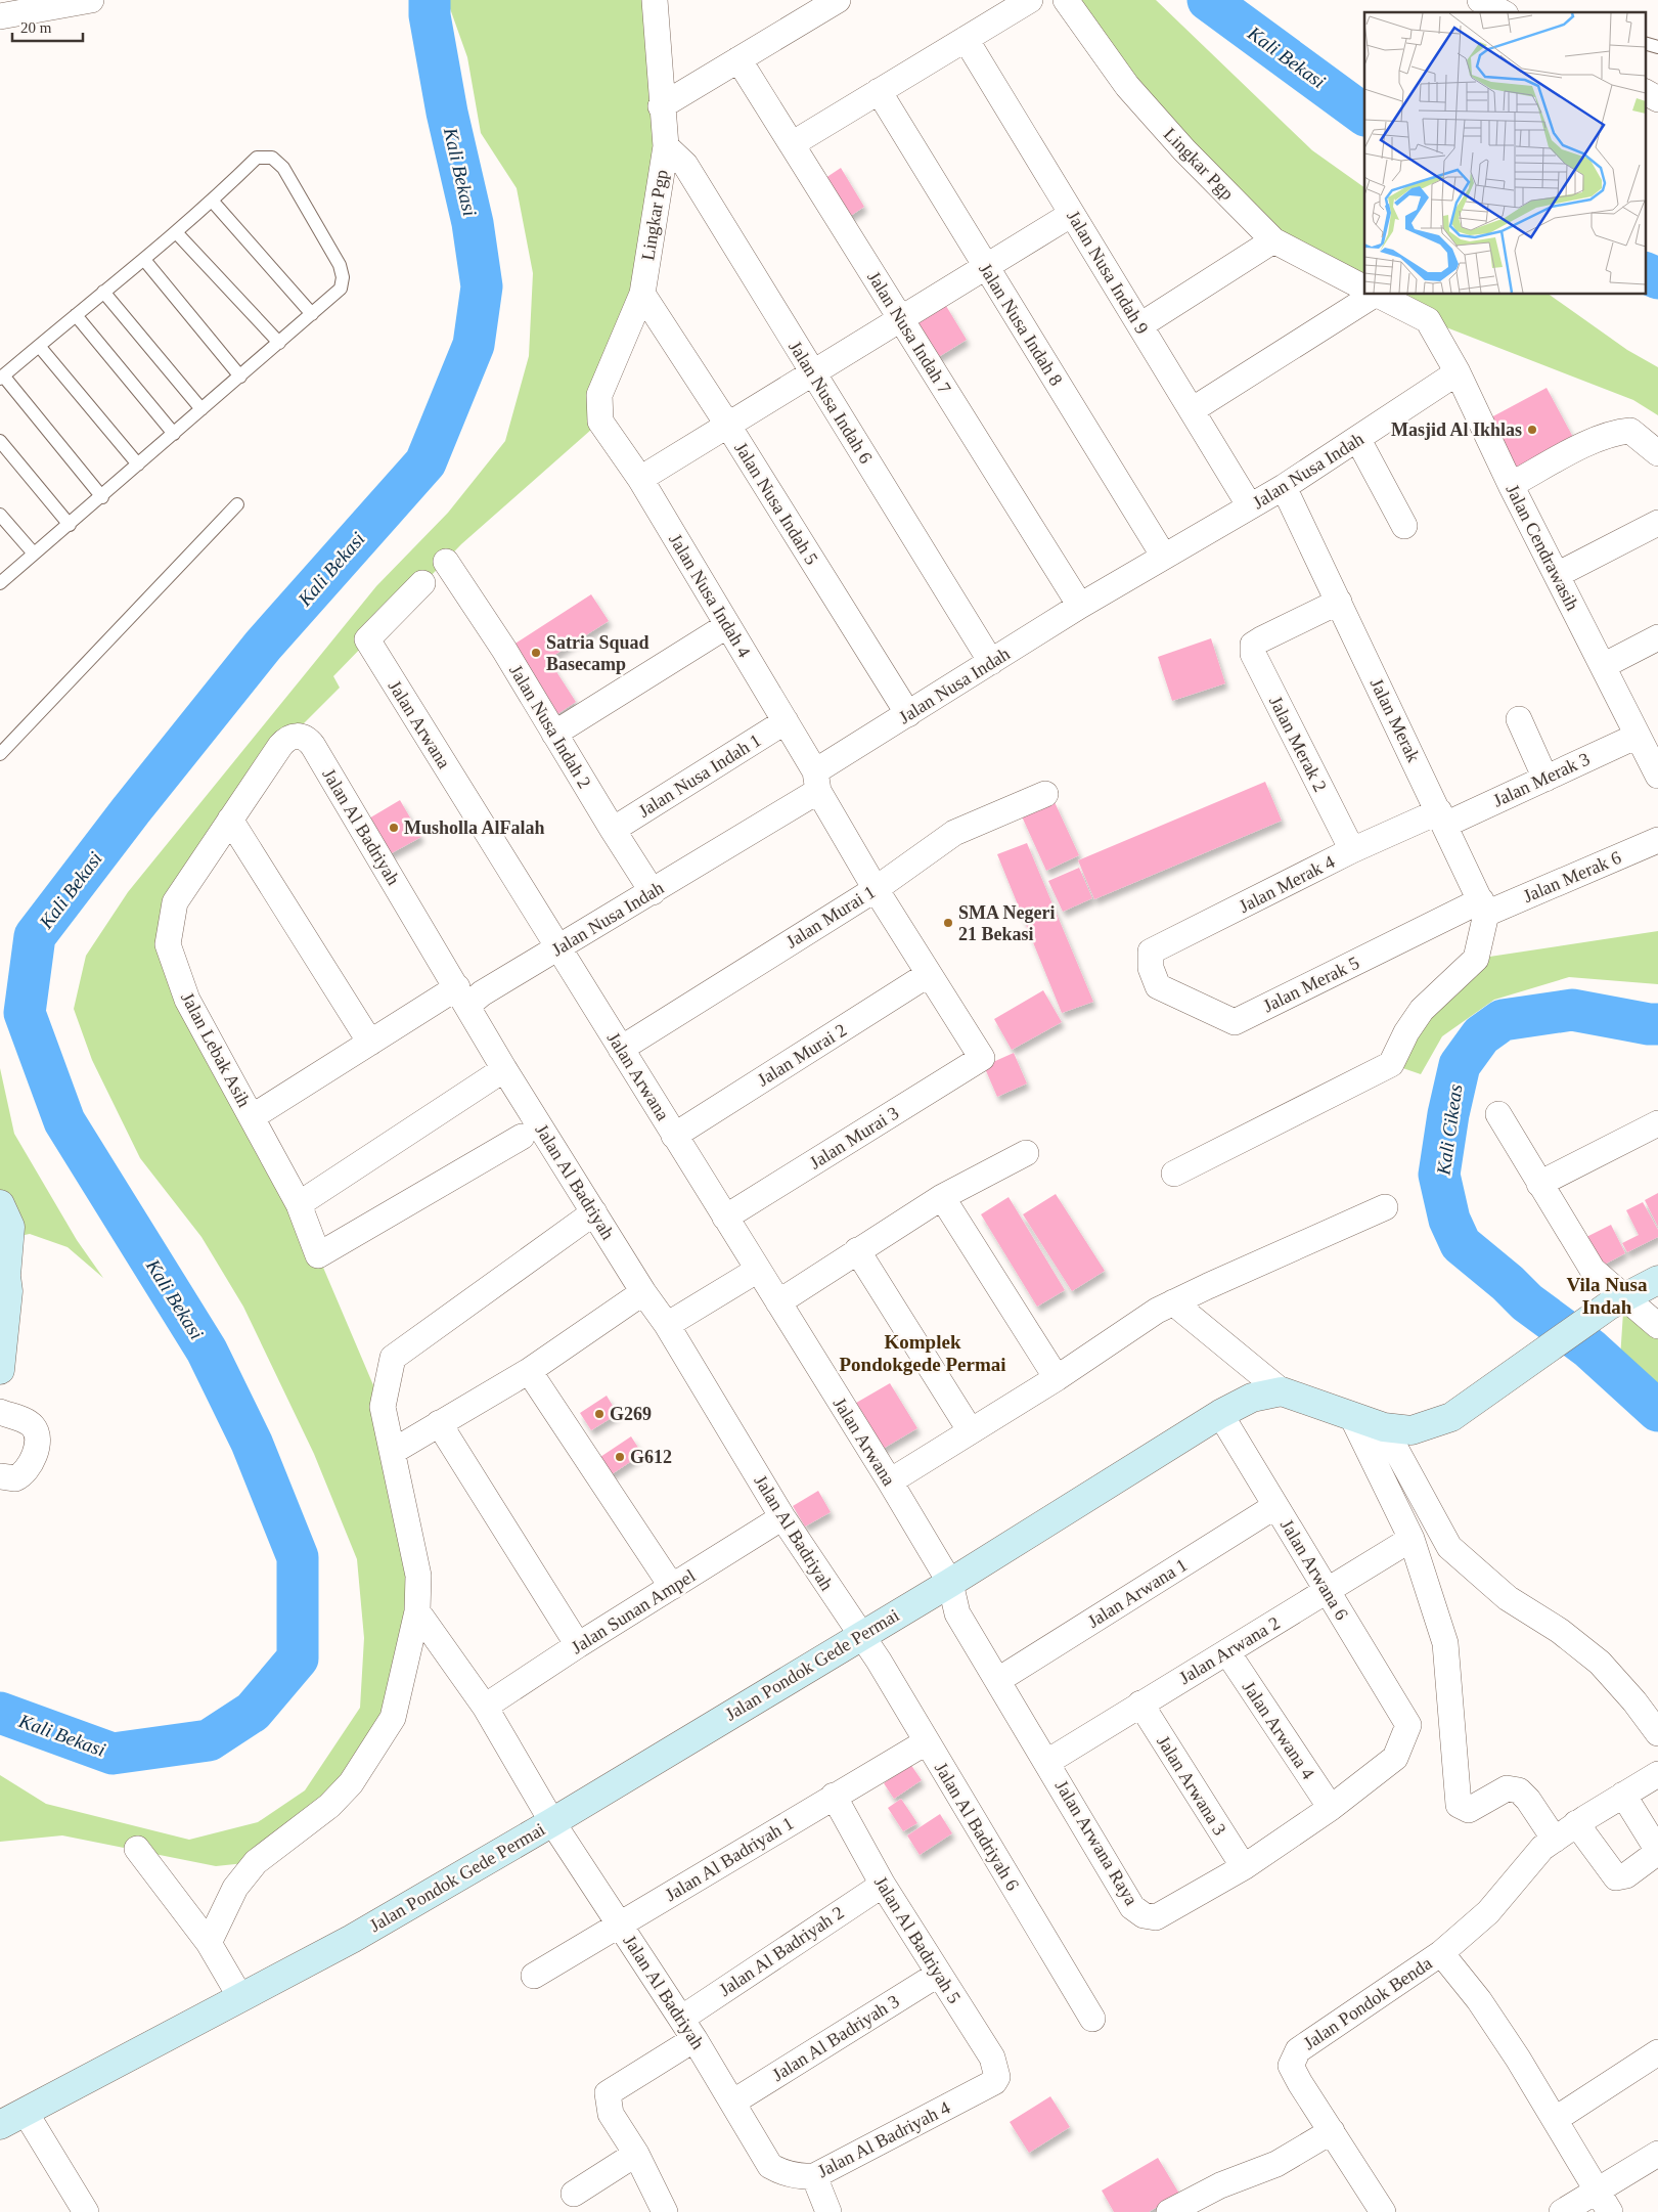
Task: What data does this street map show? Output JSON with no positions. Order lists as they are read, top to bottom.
{
  "streets": {
    "street": [
      "Lingkar Pgp",
      "Jalan Nusa Indah 9",
      "Jalan Nusa Indah 8",
      "Jalan Nusa Indah 7",
      "Jalan Nusa Indah 6",
      "Jalan Nusa Indah",
      "Jalan Nusa Indah 5",
      "Jalan Cendrawasih",
      "Jalan Nusa Indah 4",
      "Jalan Merak",
      "Jalan Arwana",
      "Jalan Nusa Indah 2",
      "Jalan Merak 2",
      "Jalan Nusa Indah 1",
      "Jalan Merak 3",
      "Jalan Al Badriyah",
      "Jalan Merak 6",
      "Jalan Merak 4",
      "Jalan Murai 1",
      "Jalan Merak 5",
      "Jalan Lebak Asih",
      "Jalan Murai 2",
      "Jalan Murai 3",
      "Jalan Arwana 6",
      "Jalan Arwana 1",
      "Jalan Sunan Ampel",
      "Jalan Arwana 2",
      "Jalan Pondok Gede Permai",
      "Jalan Arwana 4",
      "Jalan Arwana 3",
      "Jalan Al Badriyah 6",
      "Jalan Arwana Raya",
      "Jalan Al Badriyah 1",
      "Jalan Al Badriyah 5",
      "Jalan Al Badriyah 2",
      "Jalan Pondok Benda",
      "Jalan Al Badriyah 3",
      "Jalan Al Badriyah 4"
    ]
  },
  "crossings": [
    ["Lingkar Pgp", "Jalan Nusa Indah 6"],
    ["Lingkar Pgp", "Jalan Nusa Indah 5"],
    ["Lingkar Pgp", "Jalan Cendrawasih"],
    ["Lingkar Pgp", "Jalan Nusa Indah 4"],
    ["Jalan Nusa Indah 9", "Jalan Nusa Indah"],
    ["Jalan Nusa Indah 8", "Jalan Nusa Indah"],
    ["Jalan Nusa Indah 7", "Jalan Nusa Indah"],
    ["Jalan Nusa Indah 6", "Jalan Nusa Indah"],
    ["Jalan Nusa Indah", "Jalan Nusa Indah 5"],
    ["Jalan Nusa Indah", "Jalan Cendrawasih"],
    ["Jalan Nusa Indah", "Jalan Nusa Indah 4"],
    ["Jalan Nusa Indah", "Jalan Merak"],
    ["Jalan Nusa Indah", "Jalan Arwana"],
    ["Jalan Nusa Indah", "Jalan Nusa Indah 2"],
    ["Jalan Nusa Indah", "Jalan Al Badriyah"],
    ["Jalan Nusa Indah", "Jalan Lebak Asih"],
    ["Jalan Cendrawasih", "Jalan Merak 3"],
    ["Jalan Nusa Indah 4", "Jalan Nusa Indah 1"],
    ["Jalan Nusa Indah 4", "Jalan Murai 1"],
    ["Jalan Nusa Indah 4", "Jalan Murai 2"],
    ["Jalan Nusa Indah 4", "Jalan Murai 3"],
    ["Jalan Merak", "Jalan Merak 2"],
    ["Jalan Merak", "Jalan Merak 3"],
    ["Jalan Merak", "Jalan Merak 6"],
    ["Jalan Merak", "Jalan Merak 4"],
    ["Jalan Merak", "Jalan Merak 5"],
    ["Jalan Arwana", "Jalan Murai 1"],
    ["Jalan Arwana", "Jalan Murai 2"],
    ["Jalan Arwana", "Jalan Murai 3"],
    ["Jalan Arwana", "Jalan Pondok Gede Permai"],
    ["Jalan Arwana", "Jalan Arwana Raya"],
    ["Jalan Nusa Indah 2", "Jalan Nusa Indah 1"],
    ["Jalan Merak 2", "Jalan Merak 4"],
    ["Jalan Merak 3", "Jalan Merak 4"],
    ["Jalan Al Badriyah", "Jalan Lebak Asih"],
    ["Jalan Al Badriyah", "Jalan Sunan Ampel"],
    ["Jalan Al Badriyah", "Jalan Pondok Gede Permai"],
    ["Jalan Al Badriyah", "Jalan Al Badriyah 6"],
    ["Jalan Al Badriyah", "Jalan Al Badriyah 1"],
    ["Jalan Al Badriyah", "Jalan Al Badriyah 2"],
    ["Jalan Al Badriyah", "Jalan Al Badriyah 3"],
    ["Jalan Al Badriyah", "Jalan Al Badriyah 4"],
    ["Jalan Merak 6", "Jalan Merak 5"],
    ["Jalan Merak 4", "Jalan Merak 5"],
    ["Jalan Arwana 6", "Jalan Arwana 1"],
    ["Jalan Arwana 6", "Jalan Arwana 2"],
    ["Jalan Arwana 6", "Jalan Pondok Gede Permai"],
    ["Jalan Arwana 6", "Jalan Arwana Raya"],
    ["Jalan Arwana 1", "Jalan Arwana Raya"],
    ["Jalan Arwana 2", "Jalan Arwana 4"],
    ["Jalan Arwana 2", "Jalan Arwana 3"],
    ["Jalan Arwana 2", "Jalan Arwana Raya"],
    ["Jalan Pondok Gede Permai", "Jalan Al Badriyah 6"],
    ["Jalan Pondok Gede Permai", "Jalan Arwana Raya"],
    ["Jalan Arwana 4", "Jalan Arwana Raya"],
    ["Jalan Arwana 3", "Jalan Arwana Raya"],
    ["Jalan Al Badriyah 6", "Jalan Al Badriyah 1"],
    ["Jalan Al Badriyah 1", "Jalan Al Badriyah 5"],
    ["Jalan Al Badriyah 5", "Jalan Al Badriyah 2"],
    ["Jalan Al Badriyah 5", "Jalan Al Badriyah 3"],
    ["Jalan Al Badriyah 5", "Jalan Al Badriyah 4"]
  ],
  "districts": ["Vila Nusa Indah", "Komplek Pondokgede Permai"],
  "water": ["Kali Bekasi", "Kali Cikeas"],
  "places": [
    "Masjid Al Ikhlas",
    "Satria Squad Basecamp",
    "Musholla AlFalah",
    "SMA Negeri 21 Bekasi",
    "G269",
    "G612"
  ],
  "scale_bar": "20 m"
}
